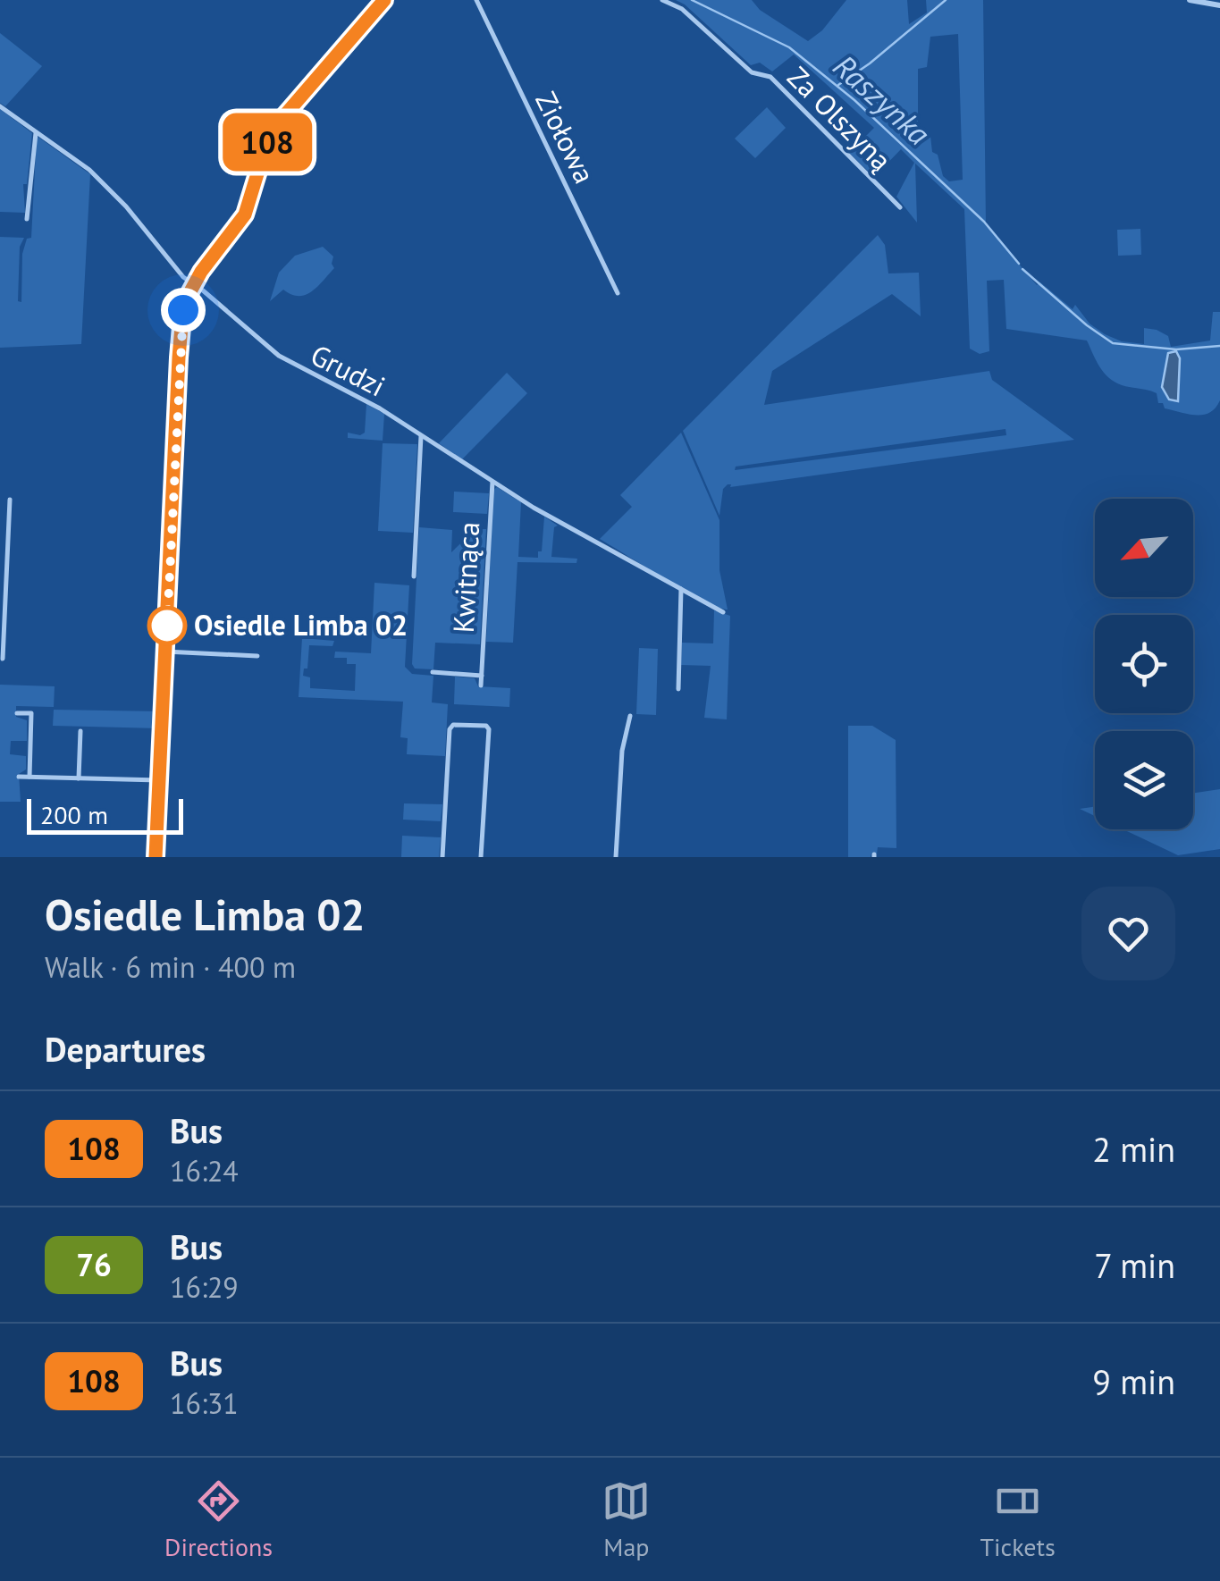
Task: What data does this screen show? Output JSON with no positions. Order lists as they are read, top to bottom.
{
  "streets": {
    "street": [
      "Za Olszyną",
      "Ziołowa",
      "Grudzi",
      "Kwitnąca"
    ]
  },
  "crossings": [
    ["Grudzi", "Kwitnąca"]
  ],
  "water": ["Raszynka"],
  "places": ["Osiedle Limba 02"],
  "lines": ["bus line 108"],
  "scale_bar": "200 m",
  "north": "bottom left",
  "page": {
    "on_map": "108",
    "scale": "200 m",
    "heading": [
      ["Osiedle Limba 02", "Walk · 6 min · 400 m"],
      "Departures"
    ],
    "list": [
      {
        "mark": "108",
        "name": "Bus",
        "note": "16:24",
        "value": "2 min"
      },
      {
        "mark": "76",
        "name": "Bus",
        "note": "16:29",
        "value": "7 min"
      },
      {
        "mark": "108",
        "name": "Bus",
        "note": "16:31",
        "value": "9 min"
      }
    ],
    "tabs": ["Directions", "Map", "Tickets"]
  }
}
